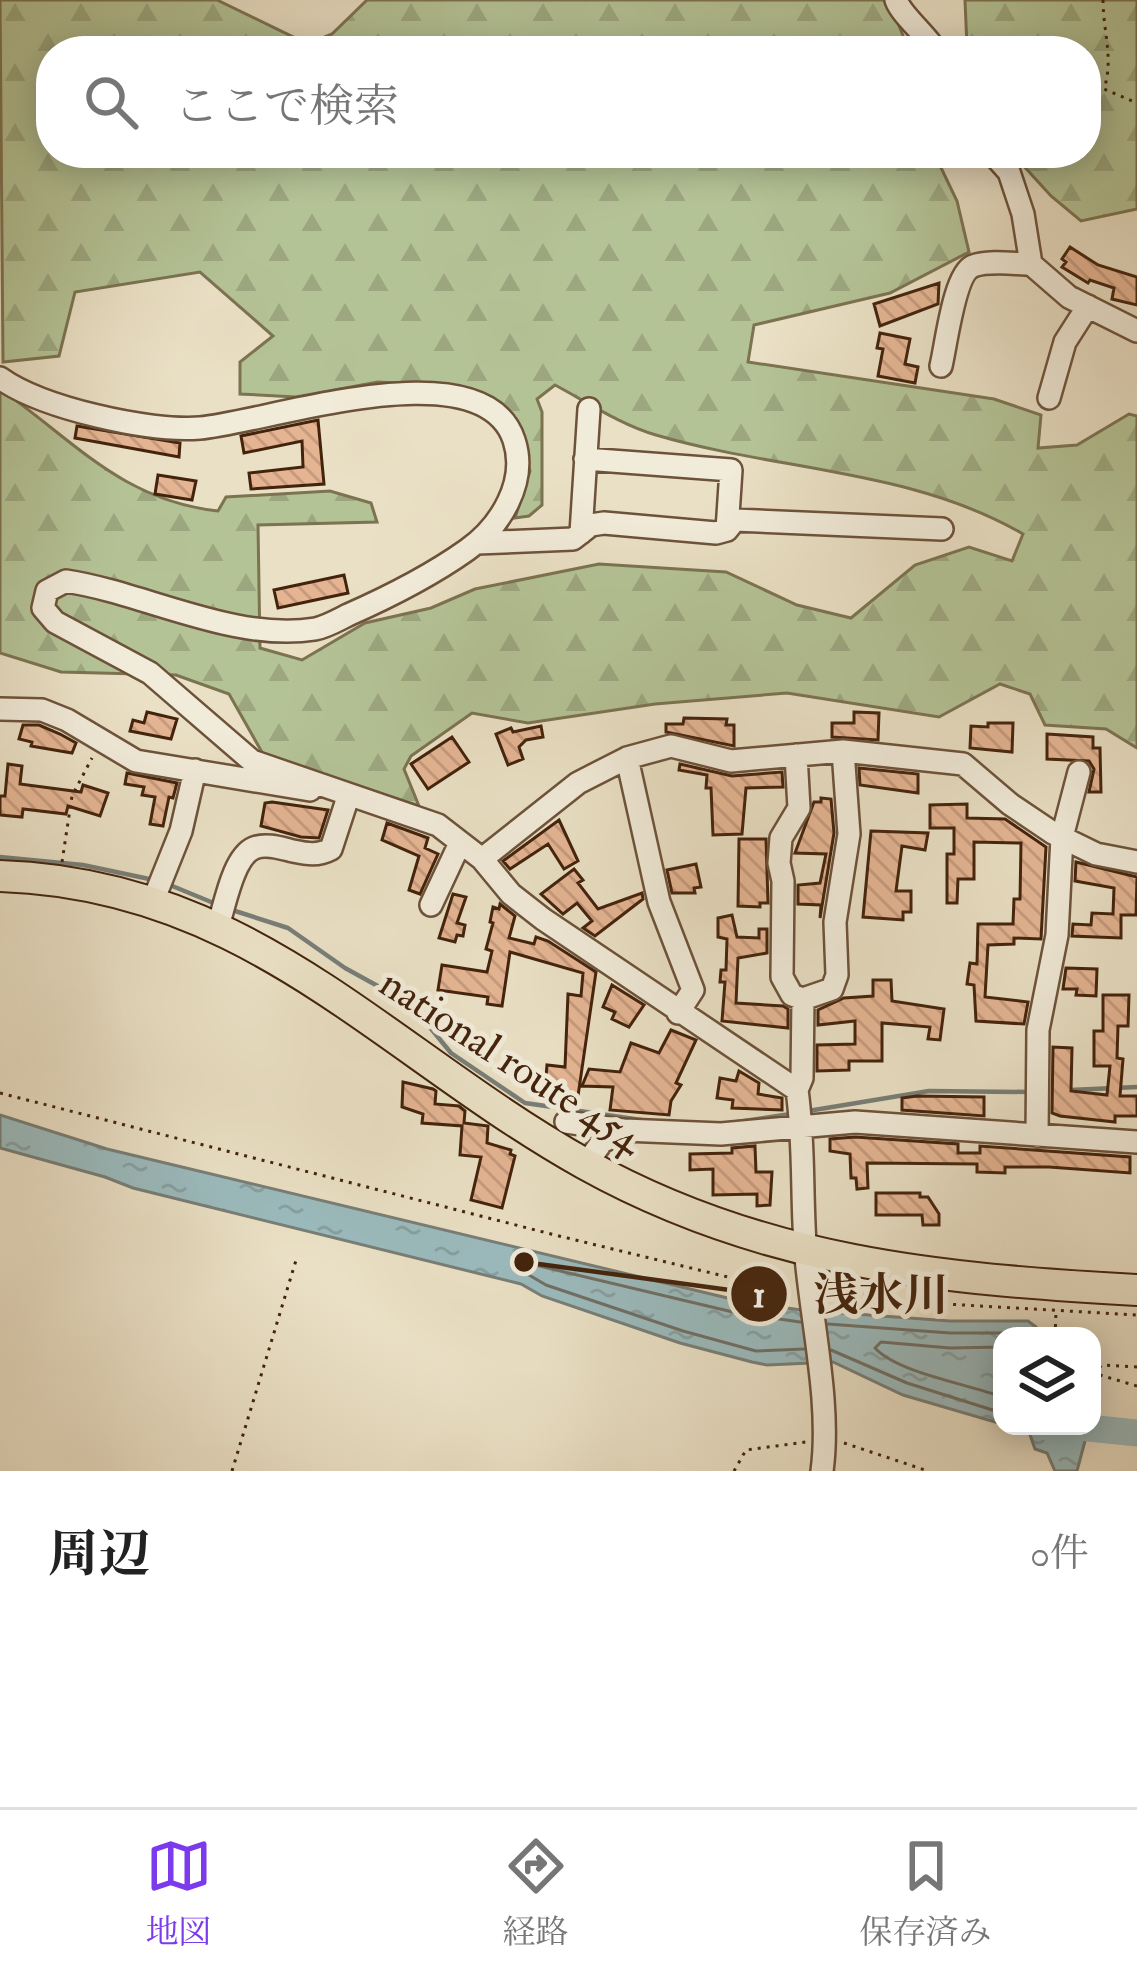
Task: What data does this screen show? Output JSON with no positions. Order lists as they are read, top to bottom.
{
  "streets": {
    "highway": ["national route 454"]
  },
  "places": ["浅水川"],
  "page": {
    "search": "ここで検索",
    "heading": ["周辺", "0件"],
    "nav": ["地図", "経路", "保存済み"]
  }
}
